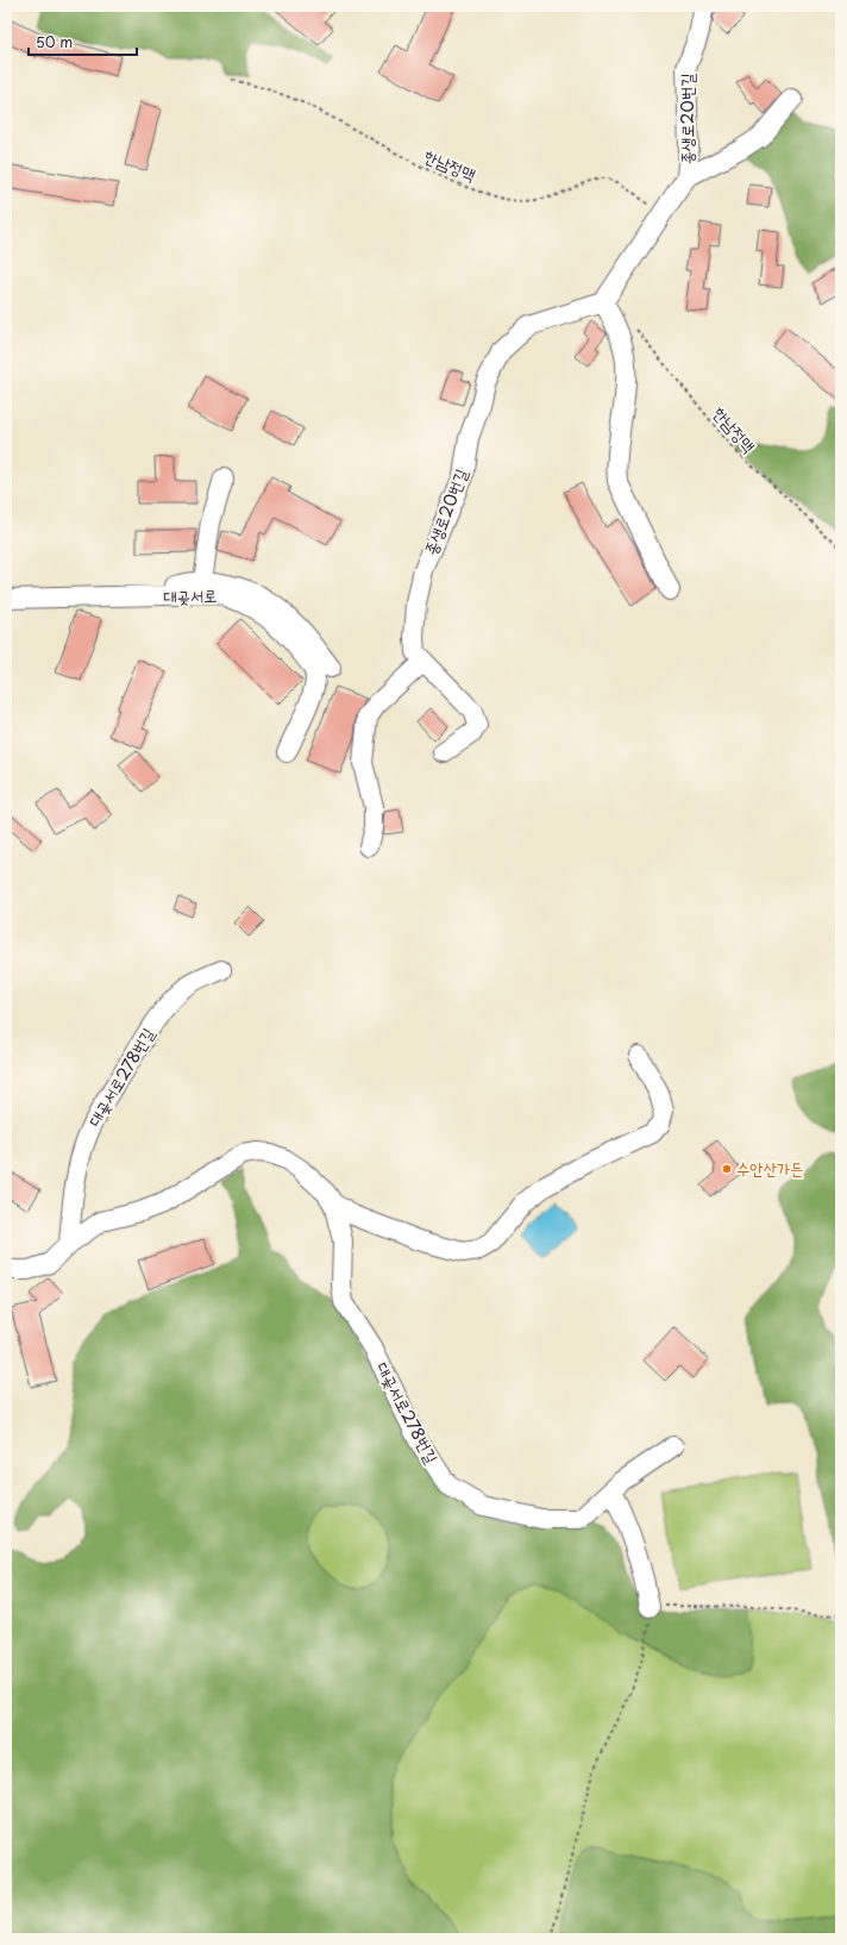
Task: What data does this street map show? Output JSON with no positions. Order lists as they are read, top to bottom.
{
  "streets": {
    "lane": ["종생로20번길", "대곶서로", "대곶서로278번길"],
    "path": ["한남정맥"]
  },
  "crossings": [
    ["종생로20번길", "한남정맥"]
  ],
  "places": ["수안산가든"],
  "scale_bar": "50 m"
}
